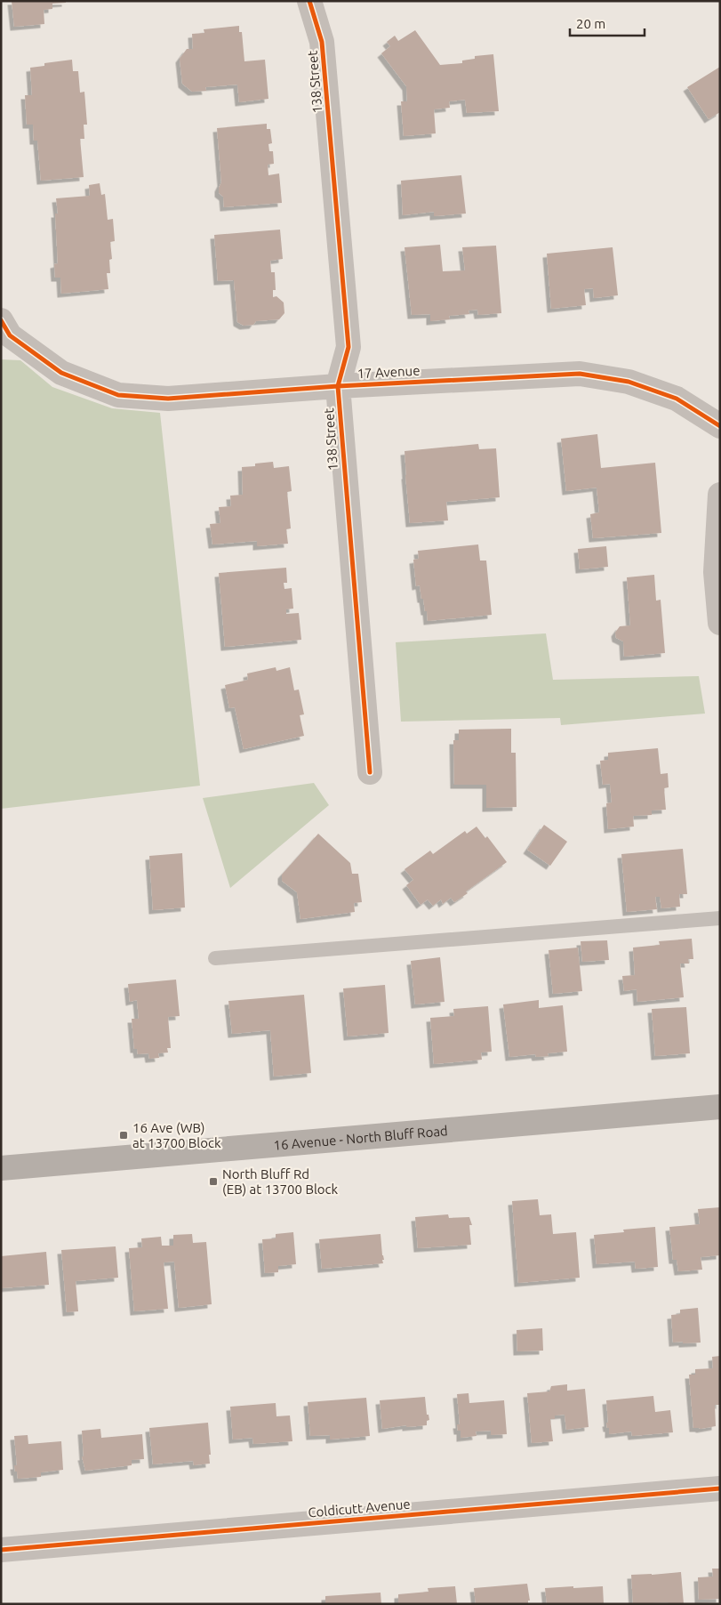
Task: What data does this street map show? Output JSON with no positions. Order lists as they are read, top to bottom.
{
  "streets": {
    "main road": ["16 Avenue - North Bluff Road"],
    "street": ["138 Street", "17 Avenue", "Coldicutt Avenue"]
  },
  "crossings": [
    ["138 Street", "17 Avenue"]
  ],
  "places": {
    "transit": ["16 Ave (WB) at 13700 Block", "North Bluff Rd (EB) at 13700 Block"]
  },
  "scale_bar": "20 m"
}
